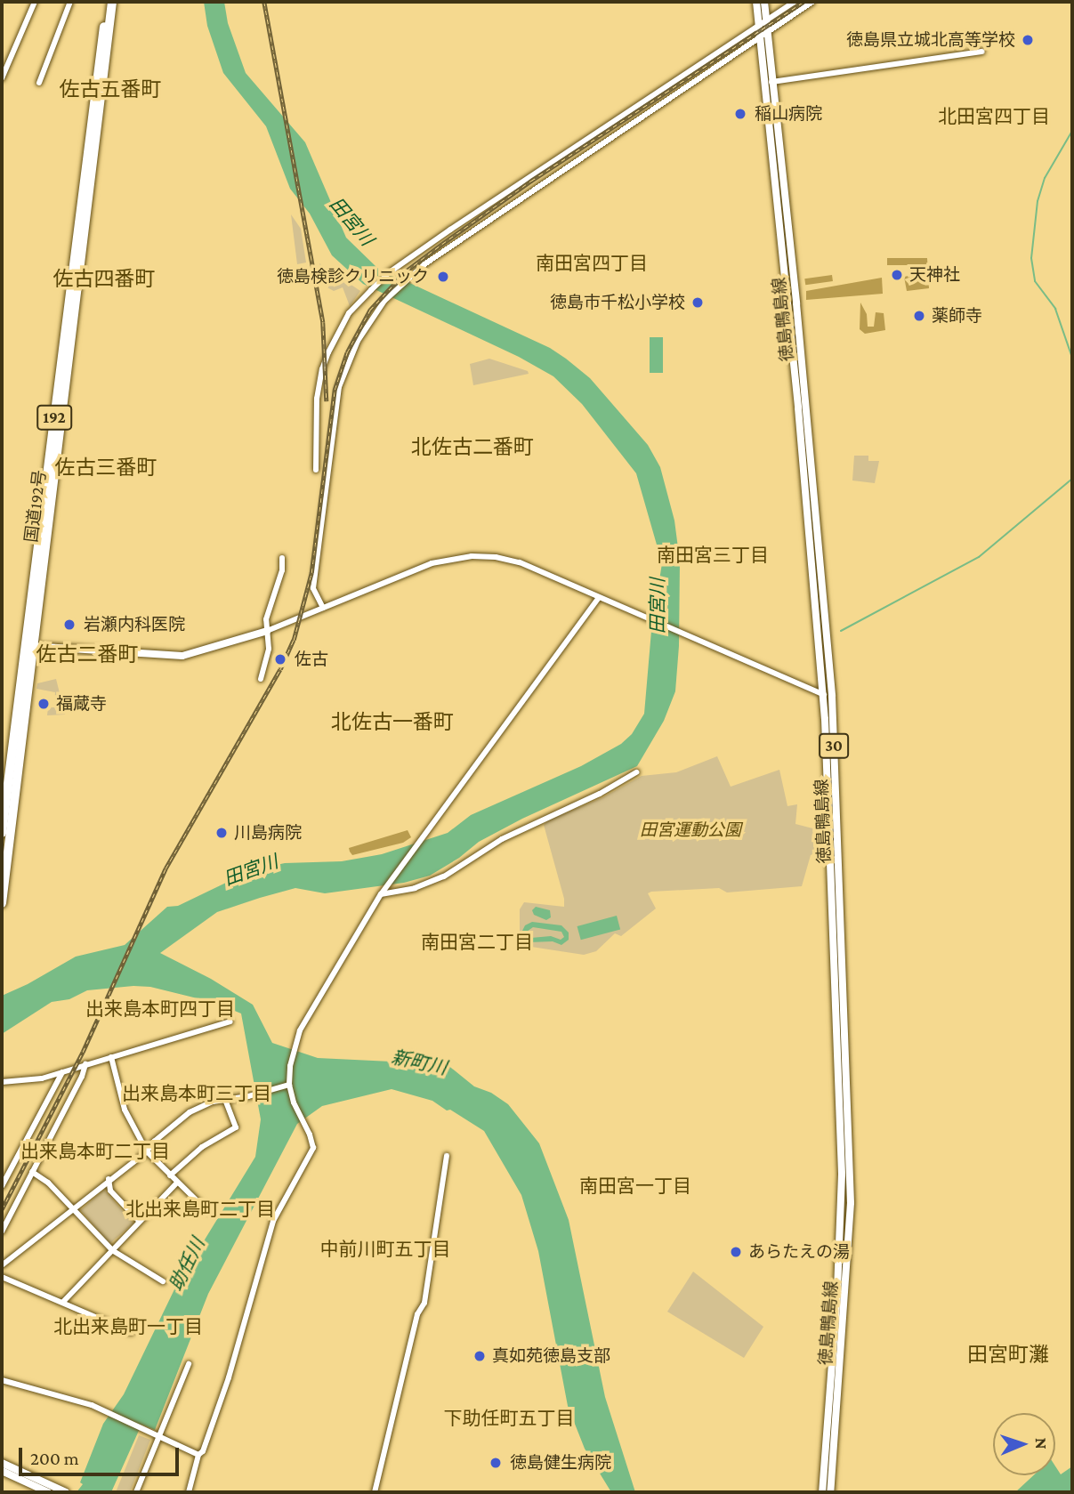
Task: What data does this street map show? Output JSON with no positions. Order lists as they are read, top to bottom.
{
  "streets": {
    "highway": ["192", "国道192号"],
    "main road": ["徳島鴨島線", "30"]
  },
  "districts": [
    "佐古五番町",
    "北田宮四丁目",
    "南田宮四丁目",
    "佐古四番町",
    "北佐古二番町",
    "佐古三番町",
    "南田宮三丁目",
    "佐古二番町",
    "北佐古一番町",
    "南田宮二丁目",
    "出来島本町四丁目",
    "出来島本町三丁目",
    "出来島本町二丁目",
    "南田宮一丁目",
    "北出来島町二丁目",
    "中前川町五丁目",
    "北出来島町一丁目",
    "田宮町灘",
    "下助任町五丁目"
  ],
  "water": ["田宮川", "新町川", "助任川"],
  "parks": ["田宮運動公園"],
  "places": [
    "徳島県立城北高等学校",
    "稲山病院",
    "天神社",
    "徳島検診クリニック",
    "徳島市千松小学校",
    "薬師寺",
    "岩瀬内科医院",
    "佐古",
    "福蔵寺",
    "川島病院",
    "あらたえの湯",
    "真如苑徳島支部",
    "徳島健生病院"
  ],
  "scale_bar": "200 m",
  "north": "right"
}
